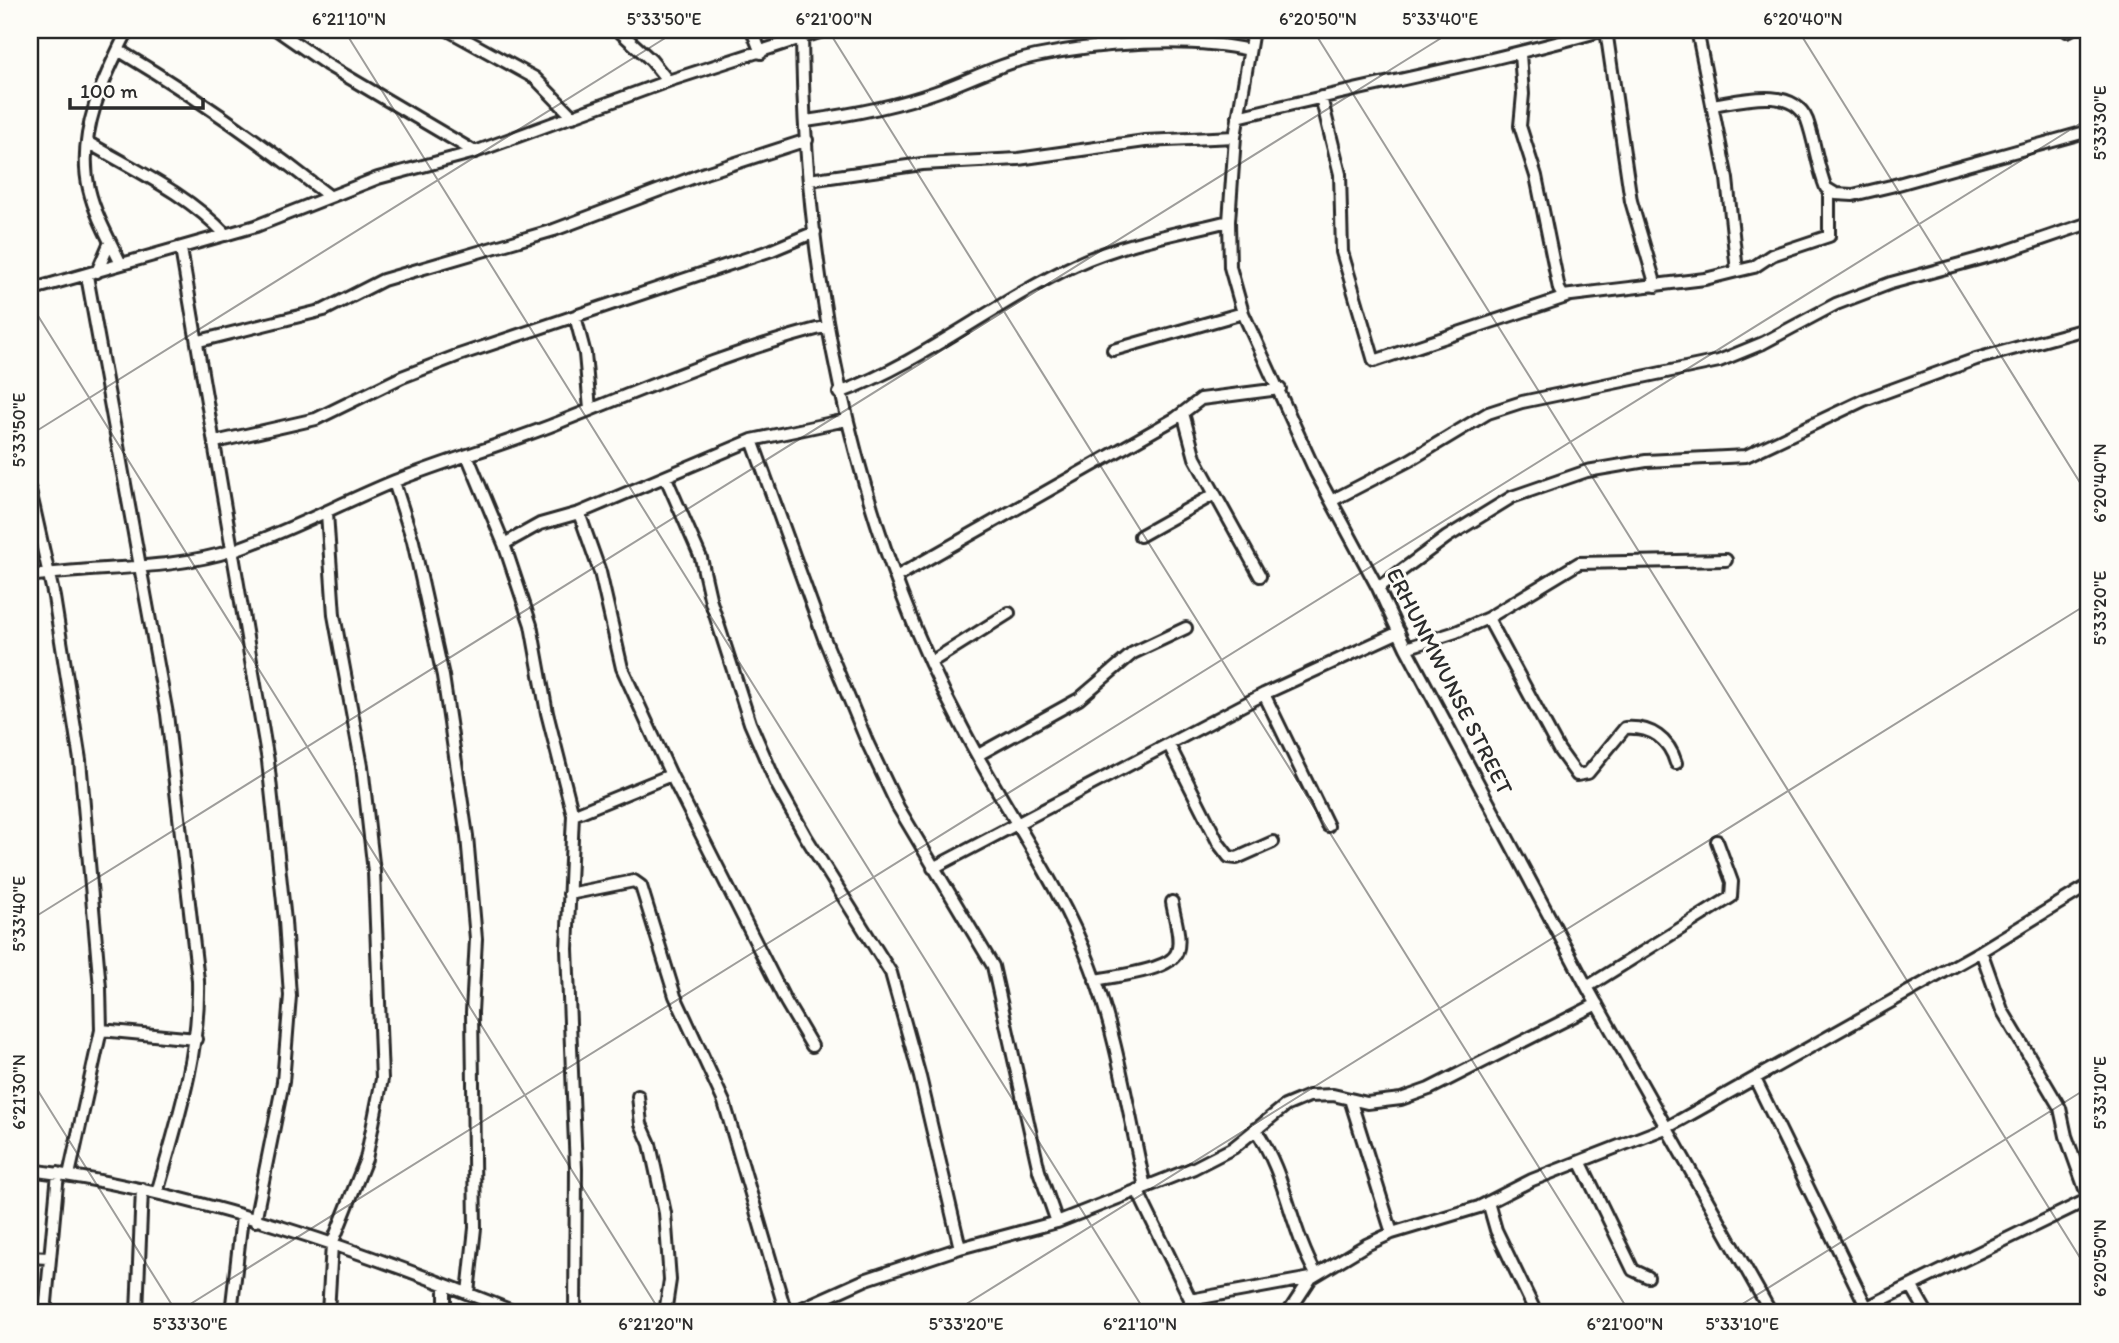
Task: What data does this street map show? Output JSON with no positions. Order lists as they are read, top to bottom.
{
  "streets": {
    "street": ["ERHUNMWUNSE STREET"]
  },
  "scale_bar": "100 m",
  "coordinates": [
    "6°21'10\"N",
    "5°33'50\"E",
    "6°21'00\"N",
    "6°20'50\"N",
    "5°33'40\"E",
    "6°20'40\"N",
    "5°33'30\"E",
    "5°33'20\"E",
    "6°21'30\"N",
    "5°33'10\"E",
    "6°21'20\"N"
  ]
}
